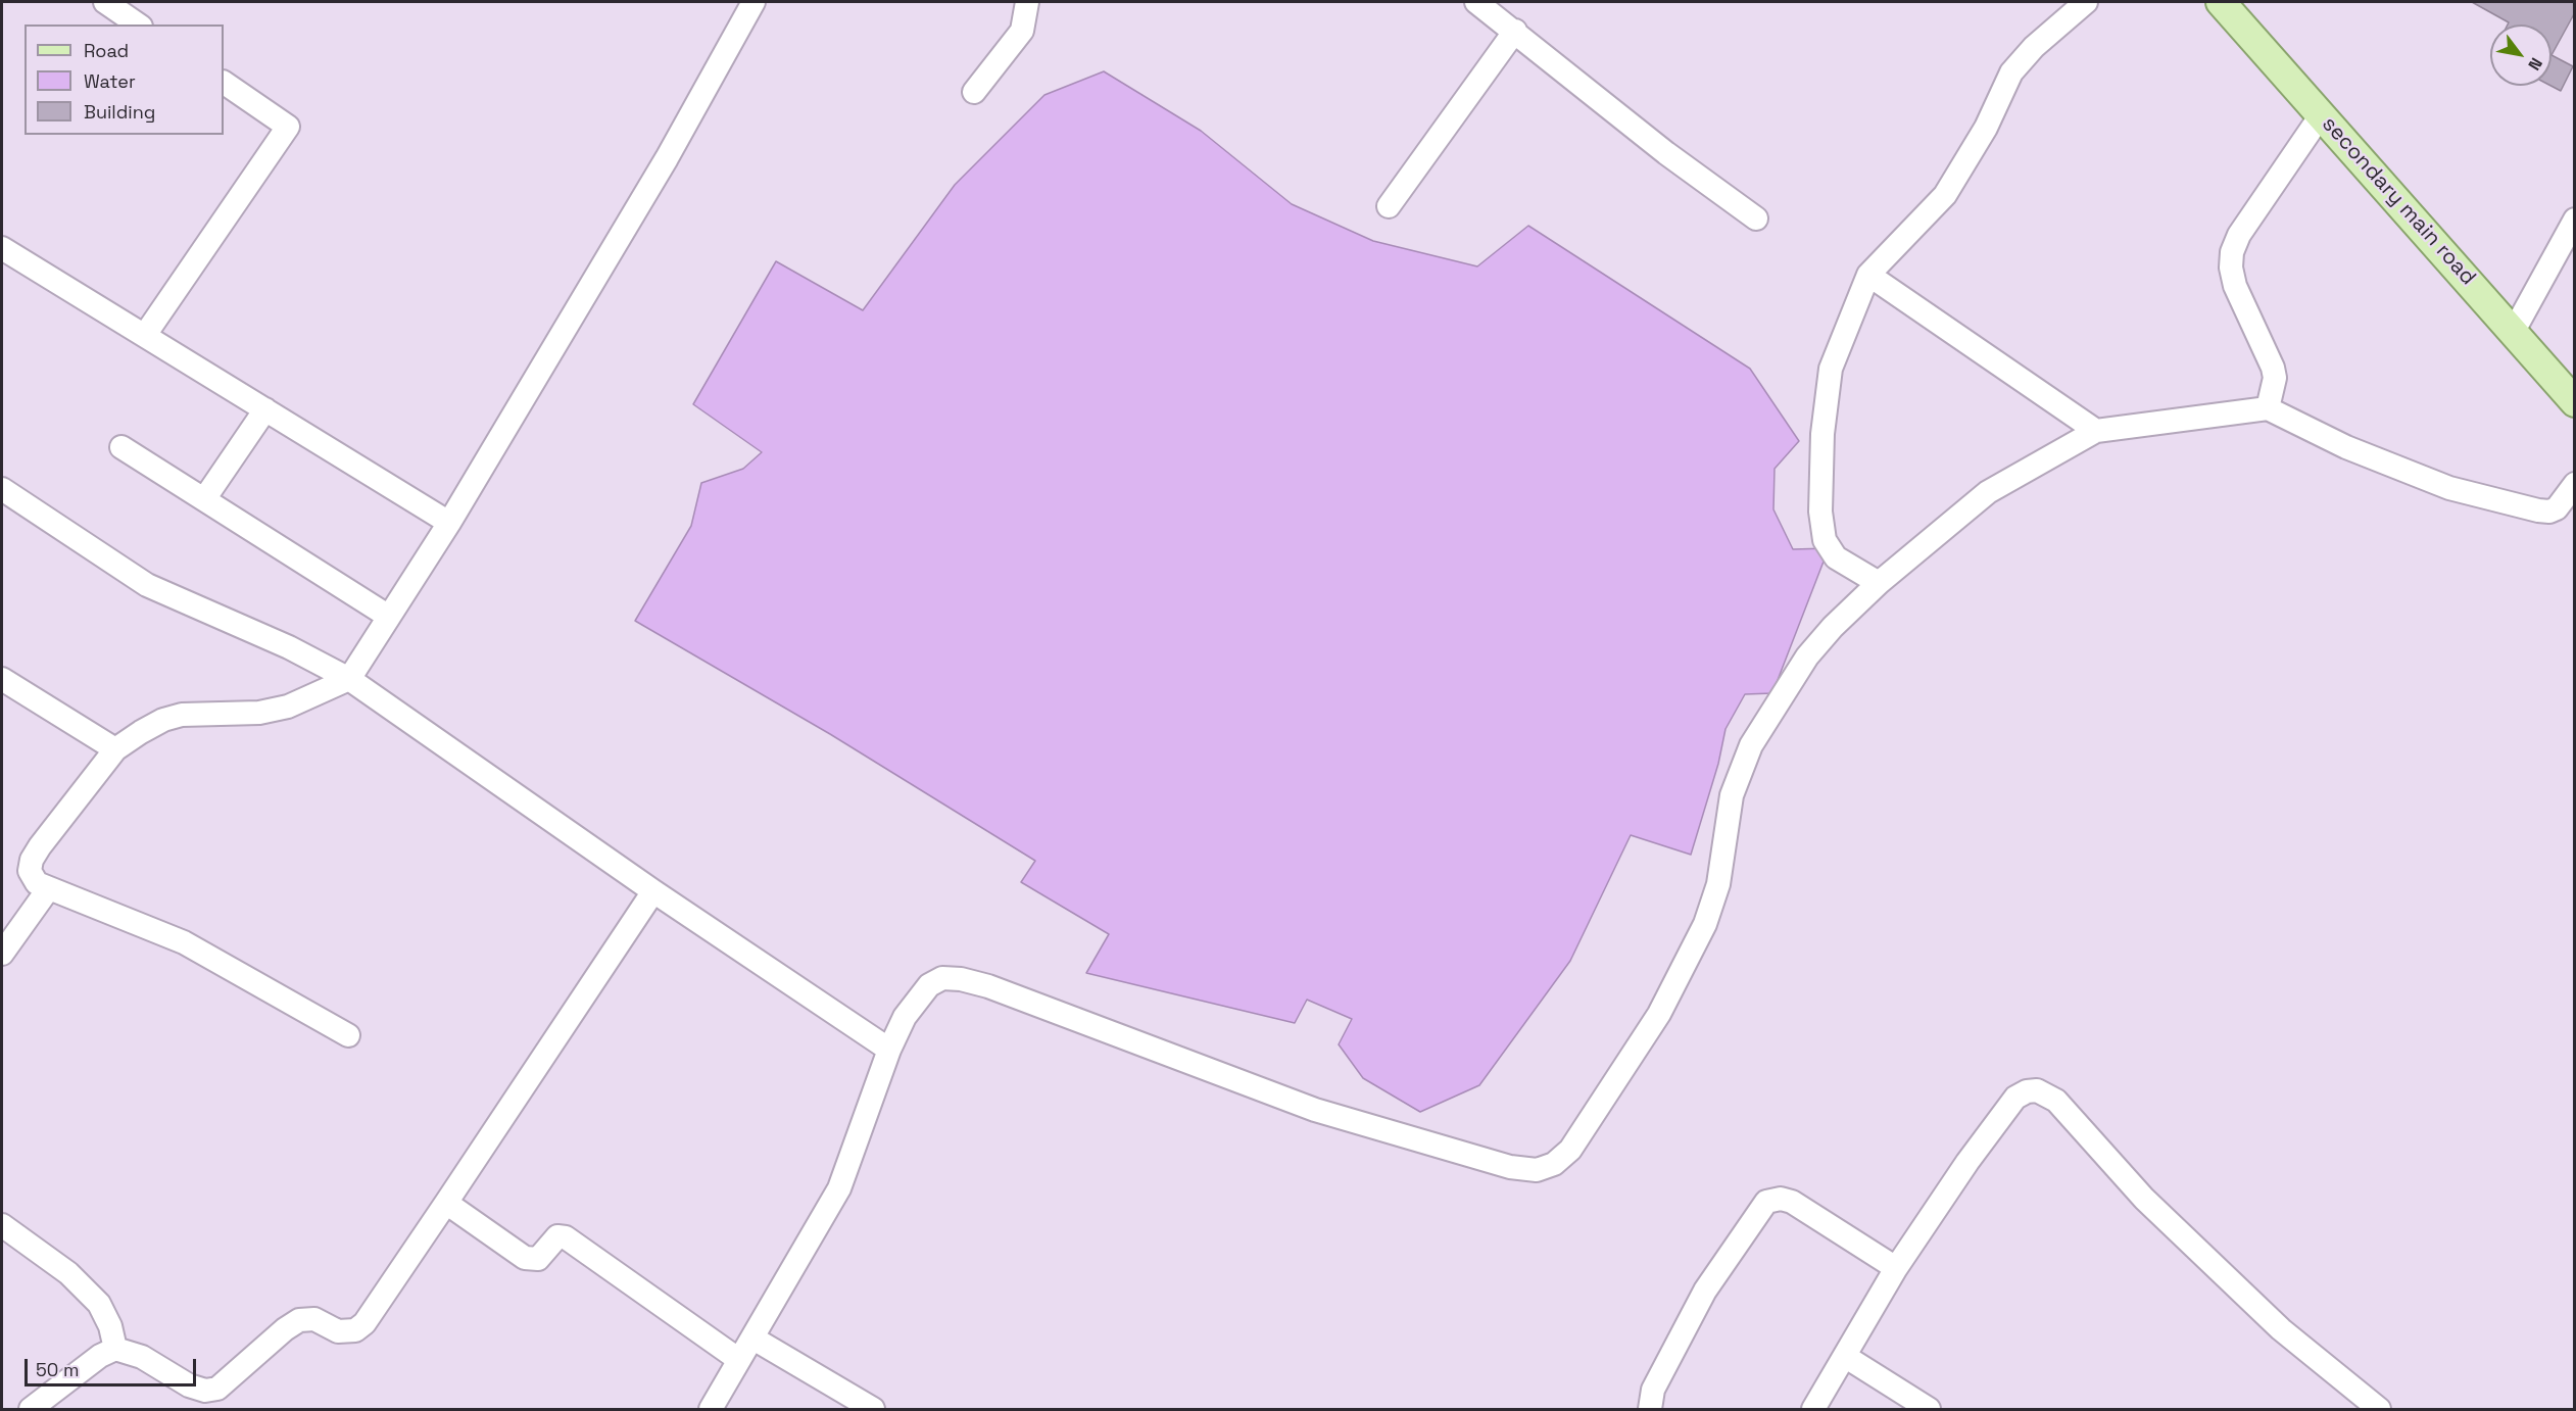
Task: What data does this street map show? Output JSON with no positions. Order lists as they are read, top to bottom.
{
  "streets": {
    "main road": ["secondary main road"]
  },
  "legend": ["Road", "Water", "Building"],
  "scale_bar": "50 m",
  "north": "bottom right"
}
